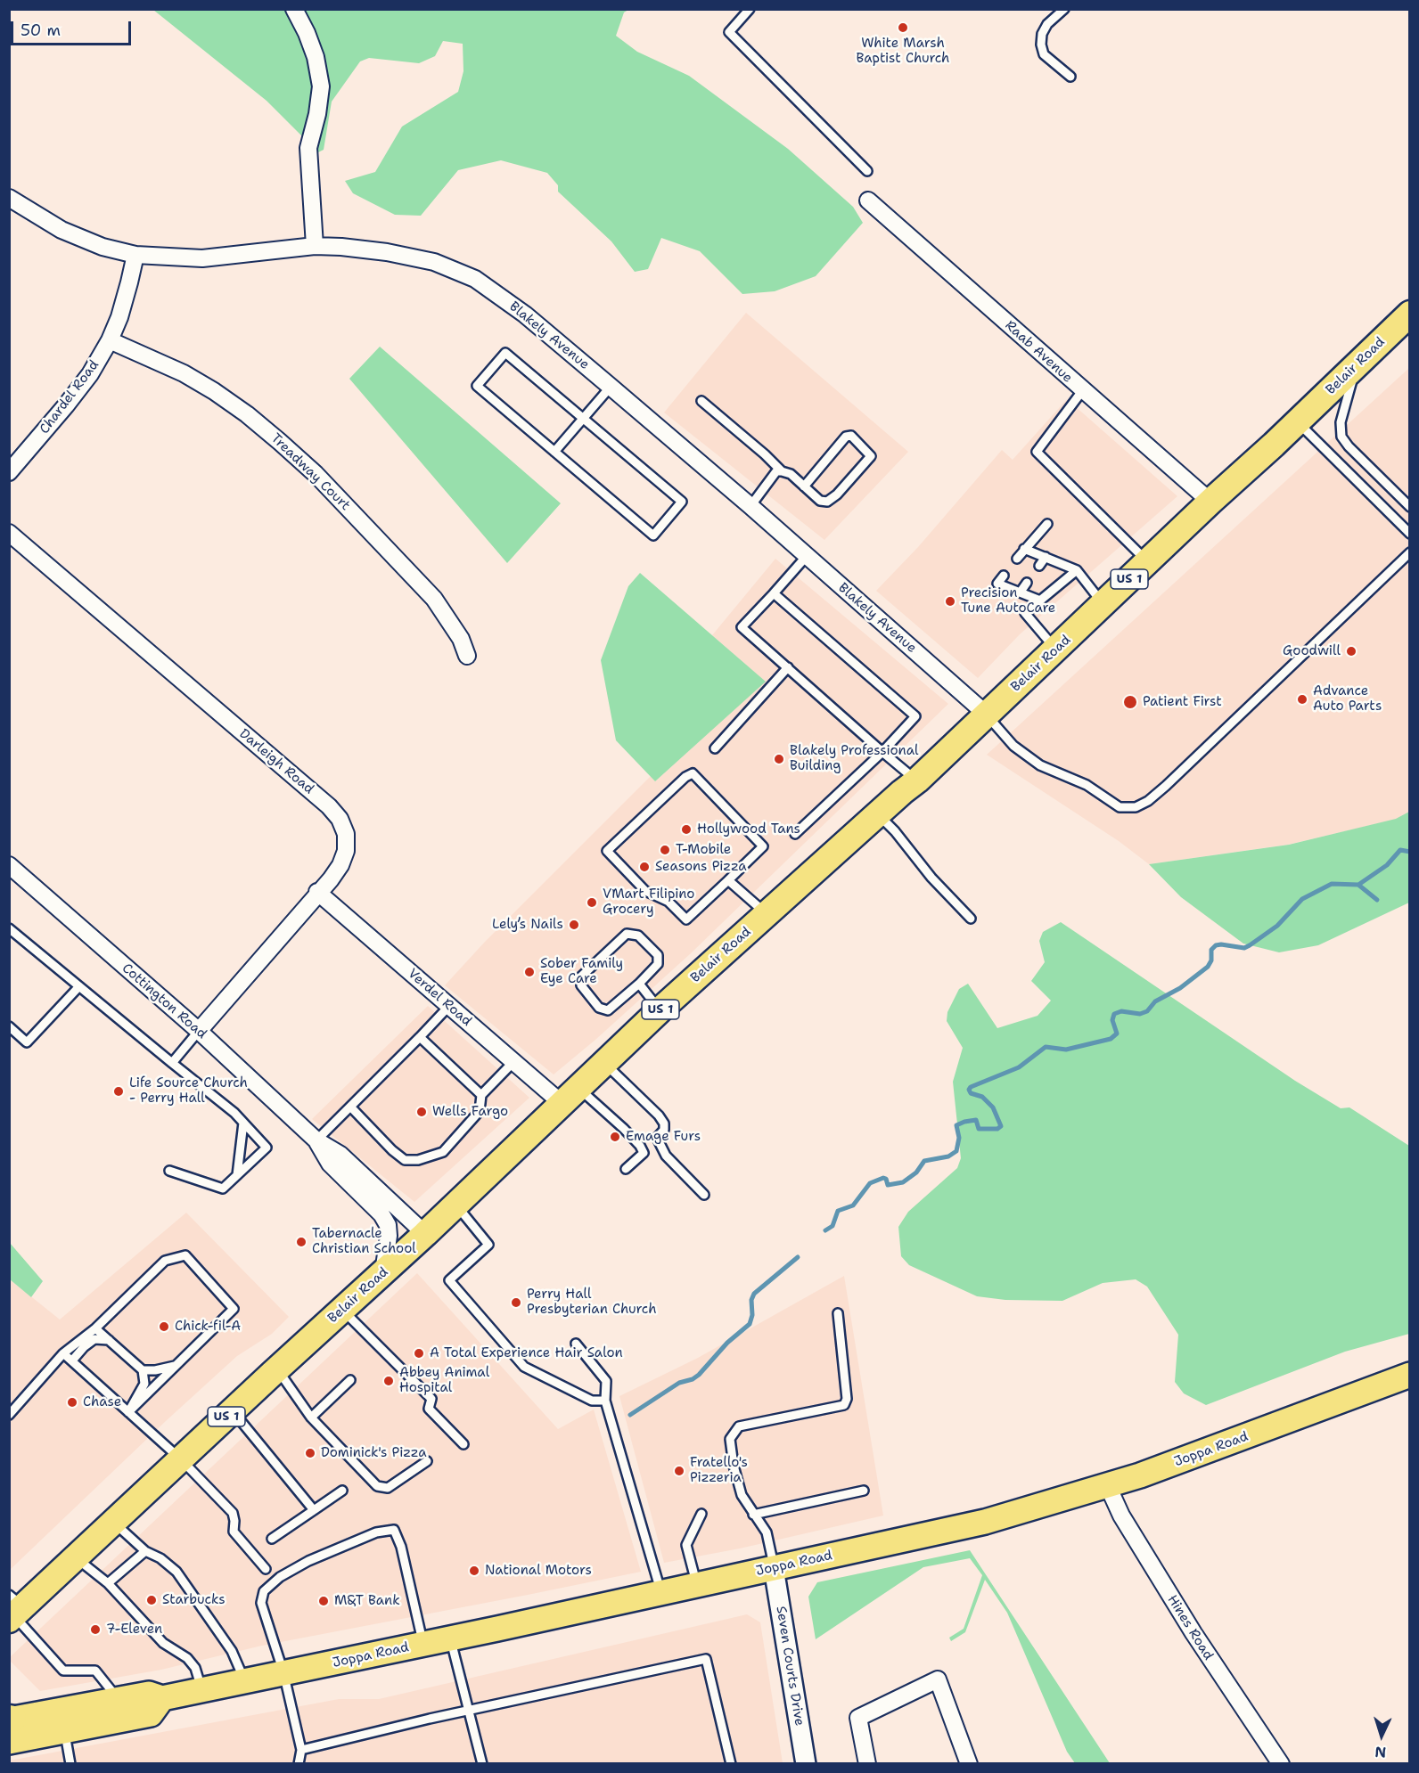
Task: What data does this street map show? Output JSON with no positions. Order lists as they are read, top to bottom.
{
  "streets": {
    "highway": ["Belair Road", "US 1"],
    "main road": ["Joppa Road"],
    "street": [
      "Blakely Avenue",
      "Raab Avenue",
      "Chardel Road",
      "Treadway Court",
      "Darleigh Road",
      "Verdel Road",
      "Cottington Road",
      "Hines Road",
      "Seven Courts Drive"
    ]
  },
  "crossings": [
    ["Blakely Avenue", "Belair Road"],
    ["Blakely Avenue", "Chardel Road"],
    ["Raab Avenue", "Belair Road"],
    ["Belair Road", "Verdel Road"],
    ["Belair Road", "Cottington Road"],
    ["Chardel Road", "Treadway Court"],
    ["Darleigh Road", "Verdel Road"],
    ["Darleigh Road", "Cottington Road"],
    ["Joppa Road", "Hines Road"],
    ["Joppa Road", "Seven Courts Drive"]
  ],
  "places": [
    "White Marsh Baptist Church",
    "Precision Tune AutoCare",
    "Goodwill",
    "Advance Auto Parts",
    "Patient First",
    "Blakely Professional Building",
    "Hollywood Tans",
    "T-Mobile",
    "Seasons Pizza",
    "VMart Filipino Grocery",
    "Lely’s Nails",
    "Sober Family Eye Care",
    "Life Source Church - Perry Hall",
    "Wells Fargo",
    "Emage Furs",
    "Tabernacle Christian School",
    "Perry Hall Presbyterian Church",
    "Chick-fil-A",
    "A Total Experience Hair Salon",
    "Abbey Animal Hospital",
    "Chase",
    "Dominick's Pizza",
    "Fratello's Pizzeria",
    "National Motors",
    "Starbucks",
    "M&T Bank",
    "7-Eleven"
  ],
  "scale_bar": "50 m",
  "north": "bottom"
}
